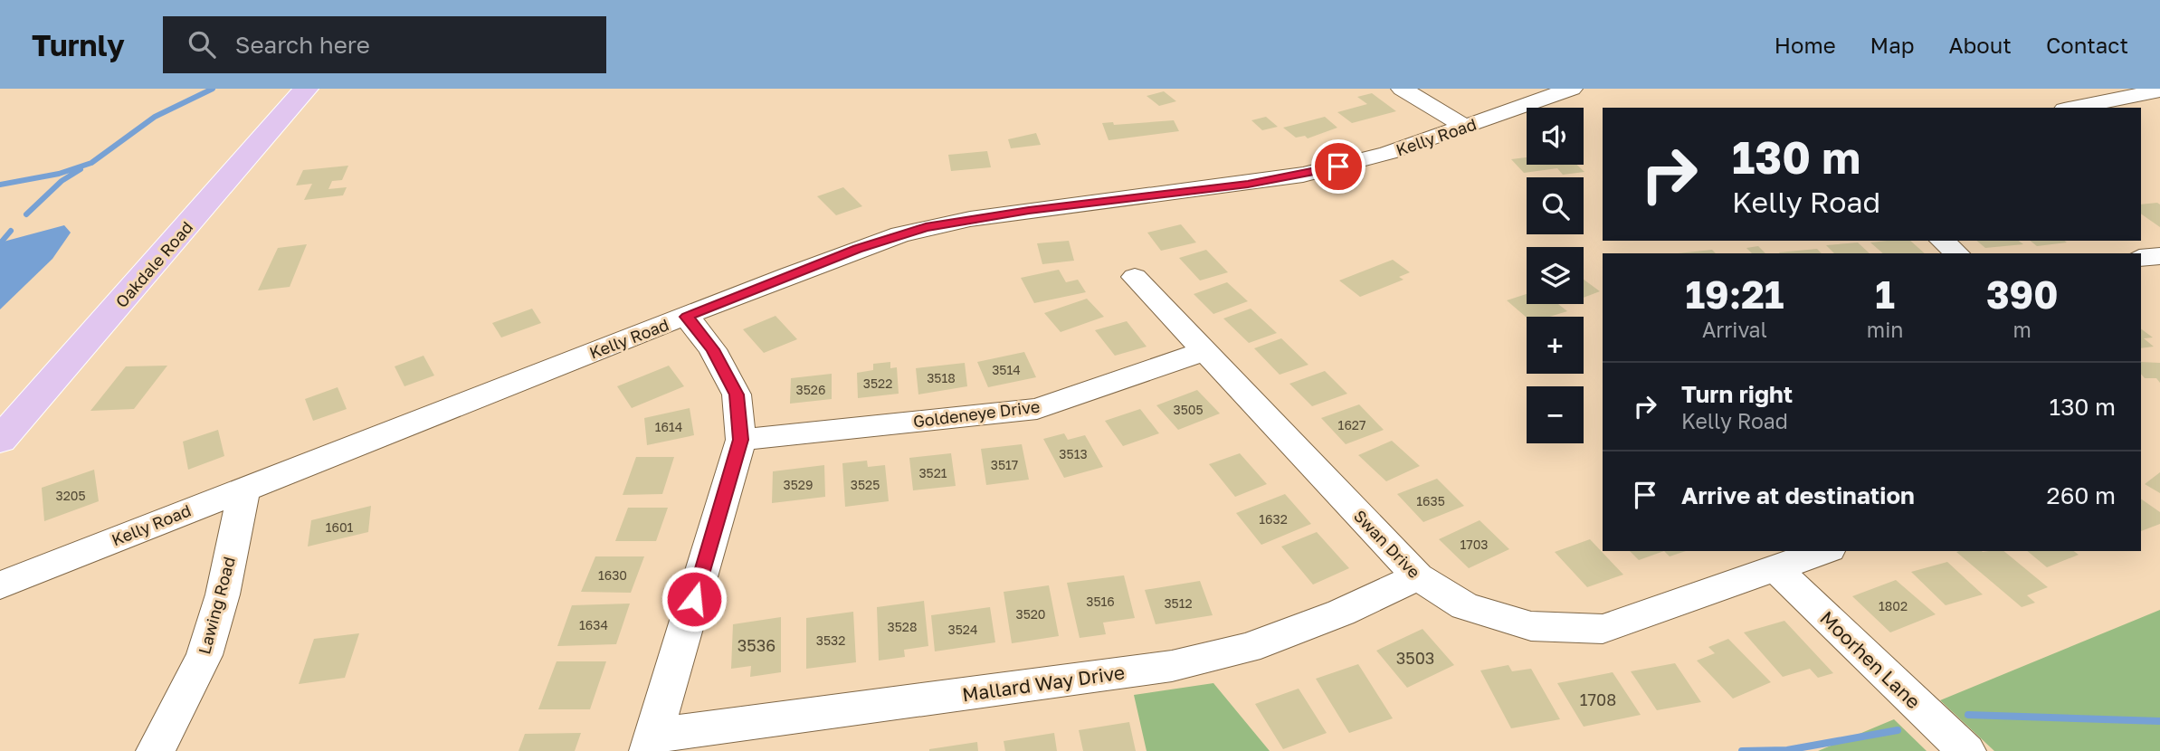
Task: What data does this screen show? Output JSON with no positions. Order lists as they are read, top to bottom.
{
  "streets": {
    "main road": ["Oakdale Road"],
    "street": [
      "Kelly Road",
      "Goldeneye Drive",
      "Swan Drive",
      "Lawing Road",
      "Moorhen Lane",
      "Mallard Way Drive"
    ]
  },
  "crossings": [
    ["Kelly Road", "Lawing Road"],
    ["Goldeneye Drive", "Swan Drive"],
    ["Swan Drive", "Moorhen Lane"],
    ["Swan Drive", "Mallard Way Drive"]
  ],
  "house_numbers": [
    "3514",
    "3518",
    "3522",
    "3526",
    "3505",
    "1627",
    "1614",
    "3513",
    "3517",
    "3521",
    "3529",
    "3525",
    "3205",
    "1635",
    "1632",
    "1601",
    "1703",
    "1630",
    "3516",
    "3512",
    "1802",
    "3520",
    "1634",
    "3528",
    "3524",
    "3532",
    "3536",
    "3503",
    "1708"
  ],
  "page": {
    "header": "Turnly",
    "search": "Search here",
    "nav": [
      "Home",
      "Map",
      "About",
      "Contact"
    ],
    "map_buttons": ["+", "−"],
    "turn": ["130 m", "Kelly Road"],
    "eta": [
      "19:21",
      "Arrival",
      "1",
      "min",
      "390",
      "m"
    ],
    "list": [
      {
        "name": "Turn right",
        "note": "Kelly Road",
        "value": "130 m"
      },
      {
        "name": "Arrive at destination",
        "value": "260 m"
      }
    ]
  }
}
